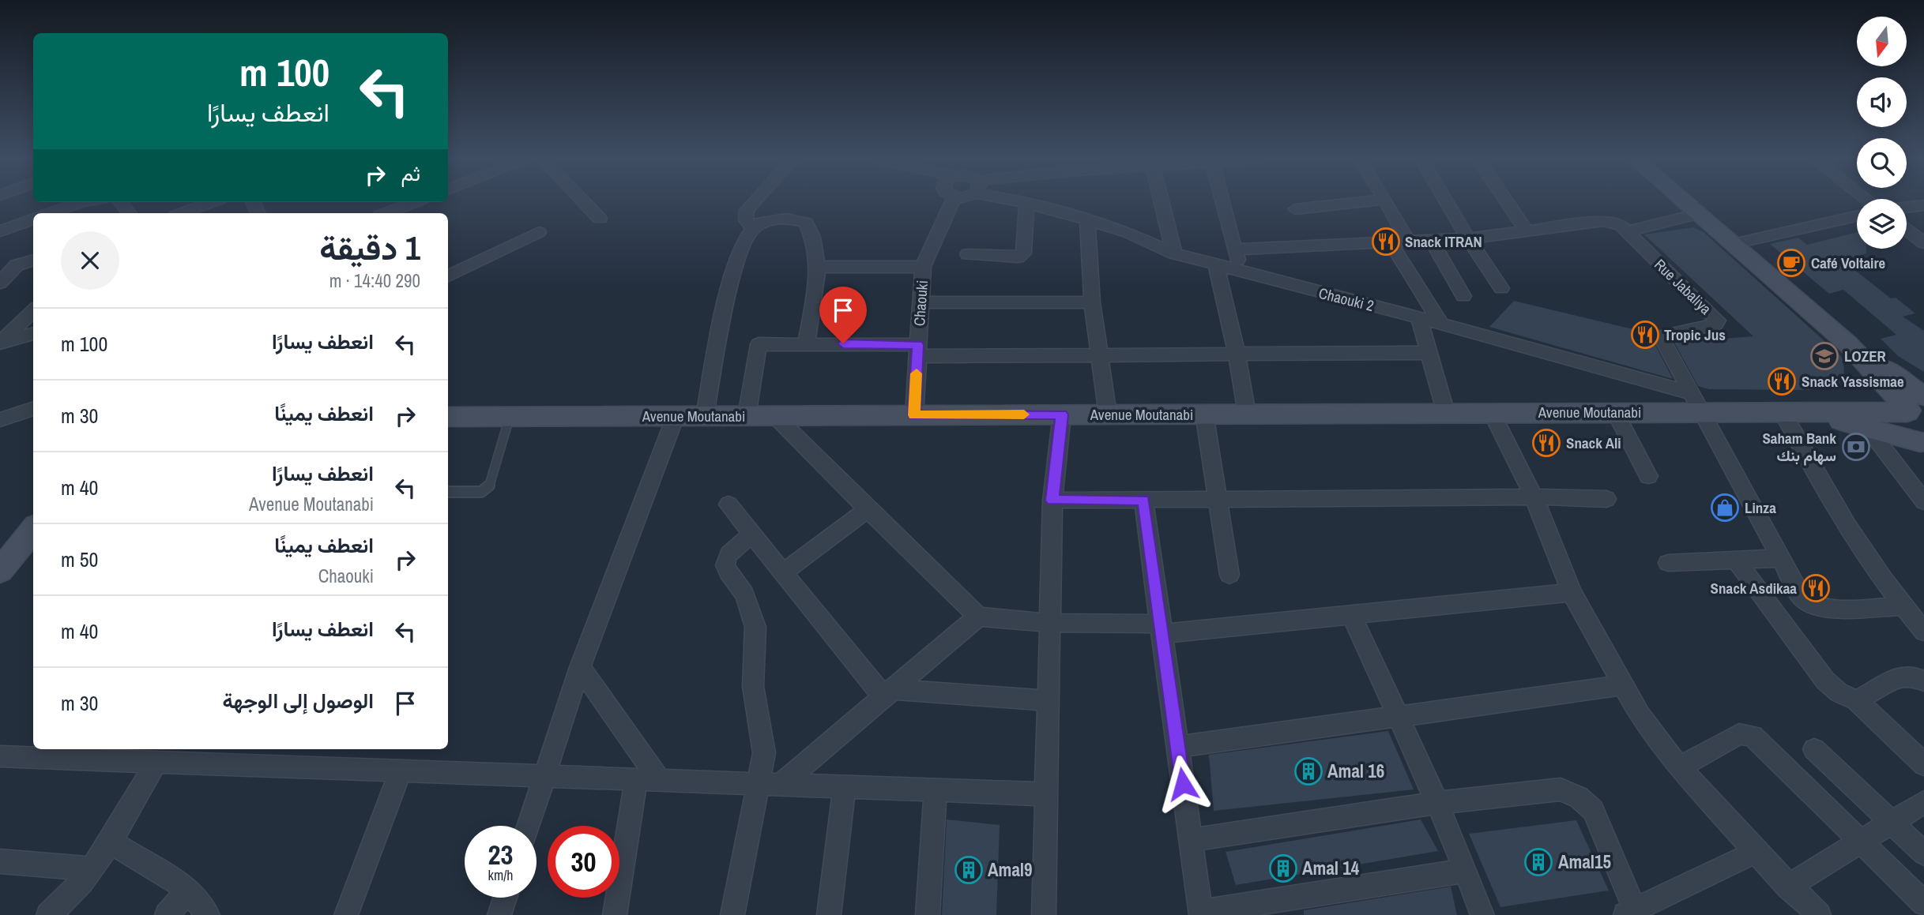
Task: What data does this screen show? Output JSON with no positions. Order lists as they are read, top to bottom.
{
  "streets": {
    "street": [
      "Rue Jabaliya",
      "Chaouki 2",
      "Chaouki",
      "Avenue Moutanabi"
    ]
  },
  "crossings": [
    ["Rue Jabaliya", "Chaouki 2"],
    ["Rue Jabaliya", "Avenue Moutanabi"],
    ["Chaouki 2", "Avenue Moutanabi"],
    ["Chaouki", "Avenue Moutanabi"]
  ],
  "places": {
    "restaurant": [
      "Snack ITRAN",
      "Tropic Jus",
      "Snack Yassismae",
      "Snack Ali",
      "Snack Asdikaa"
    ],
    "cafe": ["Café Voltaire"],
    "school or university": ["LOZER"],
    "bank": ["Saham Bank سهام بنك"],
    "shop": ["Linza"],
    "building": [
      "Amal 16",
      "Amal15",
      "Amal 14",
      "Amal9"
    ]
  },
  "north": "bottom",
  "page": {
    "turn": ["100 m", "انعطف يسارًا"],
    "then": "ثم",
    "heading": ["1 دقيقة", "290 m · 14:40"],
    "list": [
      {
        "name": "انعطف يسارًا",
        "value": "100 m"
      },
      {
        "name": "انعطف يمينًا",
        "value": "30 m"
      },
      {
        "name": "انعطف يسارًا",
        "note": "Avenue Moutanabi",
        "value": "40 m"
      },
      {
        "name": "انعطف يمينًا",
        "note": "Chaouki",
        "value": "50 m"
      },
      {
        "name": "انعطف يسارًا",
        "value": "40 m"
      },
      {
        "name": "الوصول إلى الوجهة",
        "value": "30 m"
      }
    ],
    "speed": "23 km/h",
    "limit": "30"
  }
}
